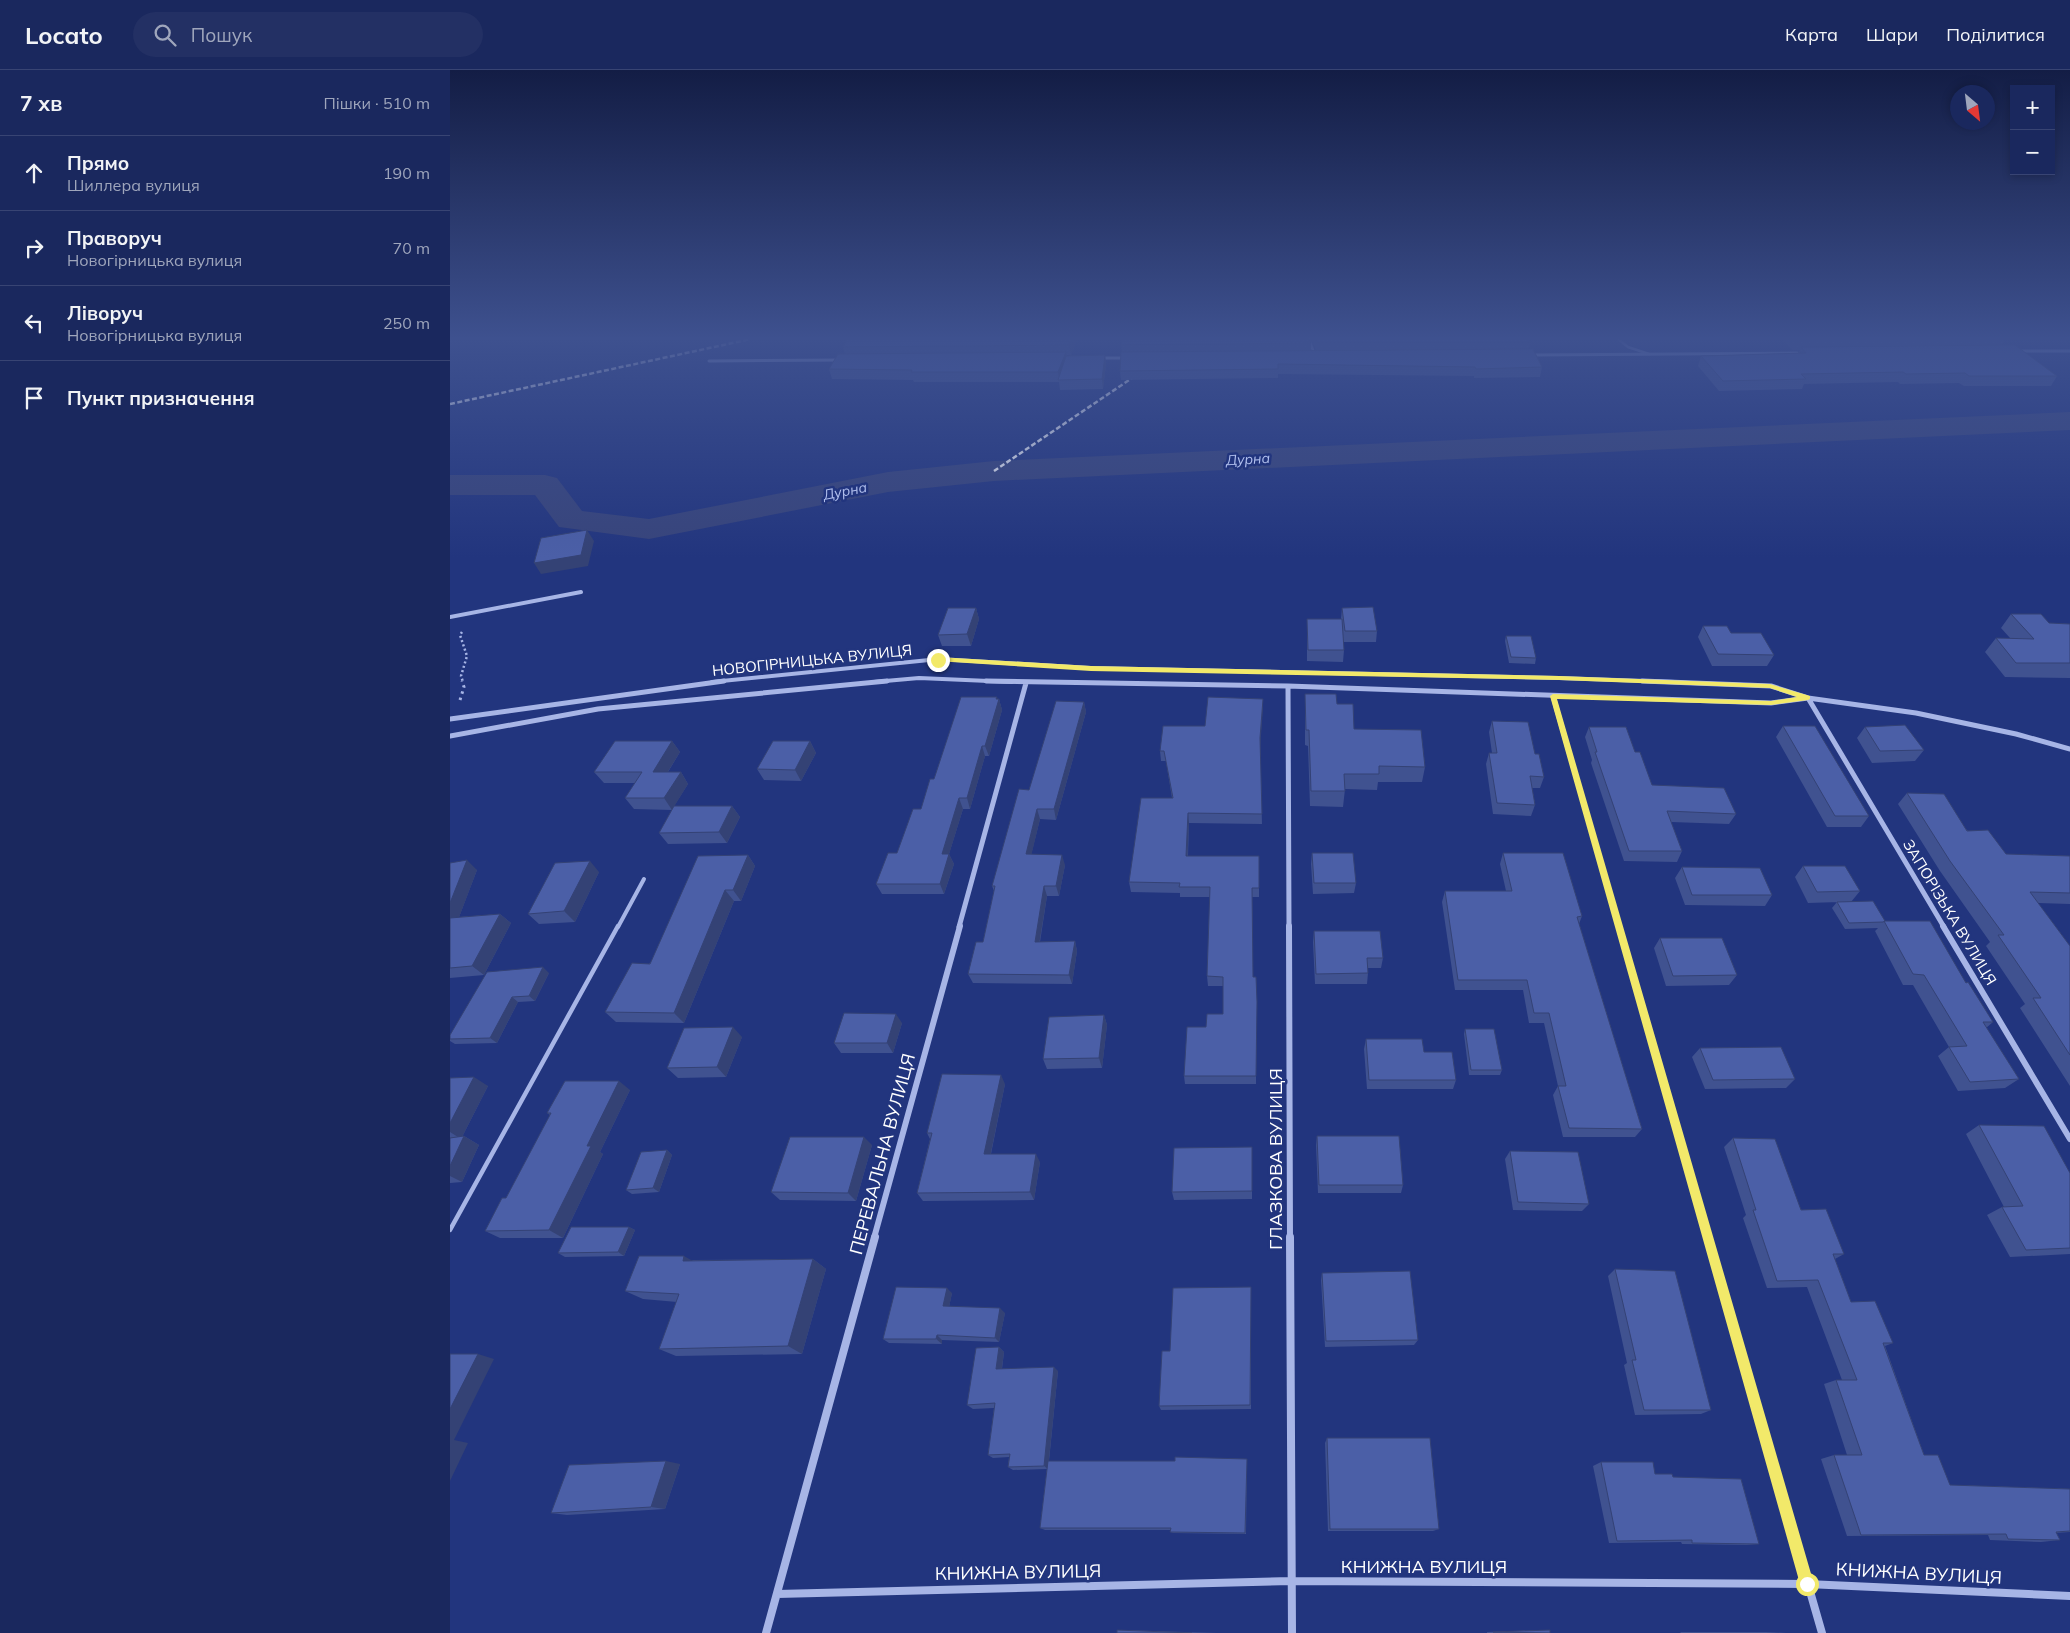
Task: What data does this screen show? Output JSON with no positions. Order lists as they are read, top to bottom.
{
  "streets": {
    "street": [
      "НОВОГІРНИЦЬКА ВУЛИЦЯ",
      "ЗАПОРІЗЬКА ВУЛИЦЯ",
      "ПЕРЕВАЛЬНА ВУЛИЦЯ",
      "ГЛАЗКОВА ВУЛИЦЯ",
      "КНИЖНА ВУЛИЦЯ"
    ]
  },
  "crossings": [
    ["НОВОГІРНИЦЬКА ВУЛИЦЯ", "ЗАПОРІЗЬКА ВУЛИЦЯ"],
    ["НОВОГІРНИЦЬКА ВУЛИЦЯ", "ПЕРЕВАЛЬНА ВУЛИЦЯ"],
    ["НОВОГІРНИЦЬКА ВУЛИЦЯ", "ГЛАЗКОВА ВУЛИЦЯ"],
    ["ПЕРЕВАЛЬНА ВУЛИЦЯ", "КНИЖНА ВУЛИЦЯ"],
    ["ГЛАЗКОВА ВУЛИЦЯ", "КНИЖНА ВУЛИЦЯ"]
  ],
  "water": ["Дурна"],
  "north": "bottom right",
  "page": {
    "header": "Locato",
    "search": "Пошук",
    "nav": ["Карта", "Шари", "Поділитися"],
    "heading": ["7 хв", "Пішки · 510 m"],
    "map_buttons": ["+", "−"],
    "list": [
      ["Прямо", "Шиллера вулиця", "190 m"],
      ["Праворуч", "Новогірницька вулиця", "70 m"],
      ["Ліворуч", "Новогірницька вулиця", "250 m"],
      "Пункт призначення"
    ]
  }
}
